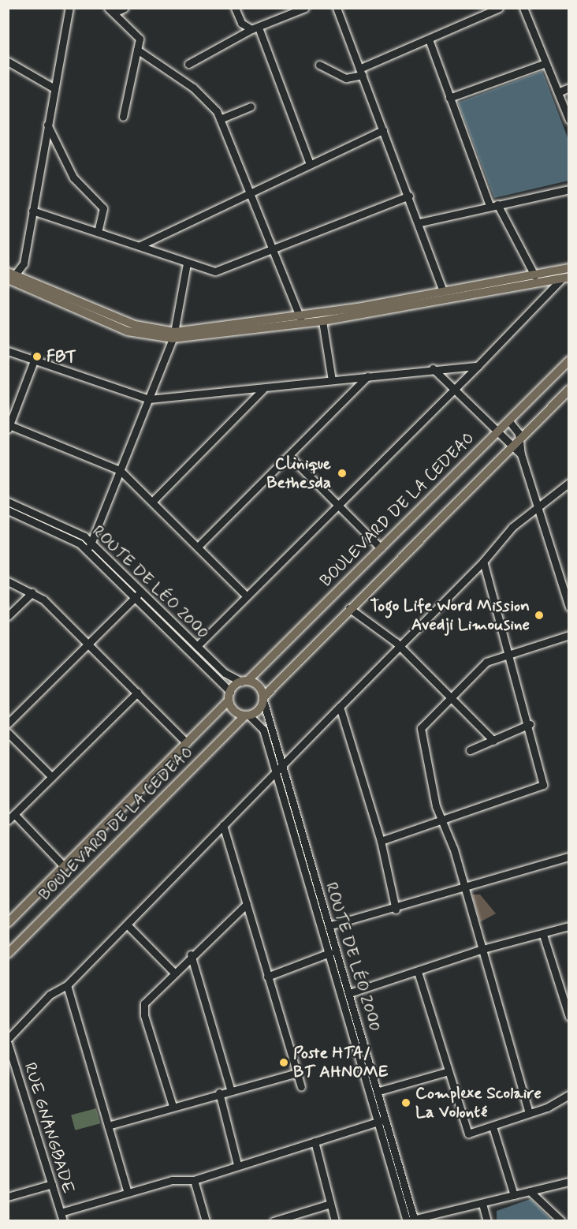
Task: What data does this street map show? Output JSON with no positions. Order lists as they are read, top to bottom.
{
  "streets": {
    "main road": ["BOULEVARD DE LA CEDEAO"],
    "street": ["ROUTE DE LÉO 2000", "RUE GNANGBADE"]
  },
  "crossings": [
    ["BOULEVARD DE LA CEDEAO", "ROUTE DE LÉO 2000"]
  ],
  "places": [
    "FBT",
    "Clinique Bethesda",
    "Togo Life Word Mission Avedji Limousine",
    "Poste HTA/ BT AHNOME",
    "Complexe Scolaire La Volonté"
  ]
}
